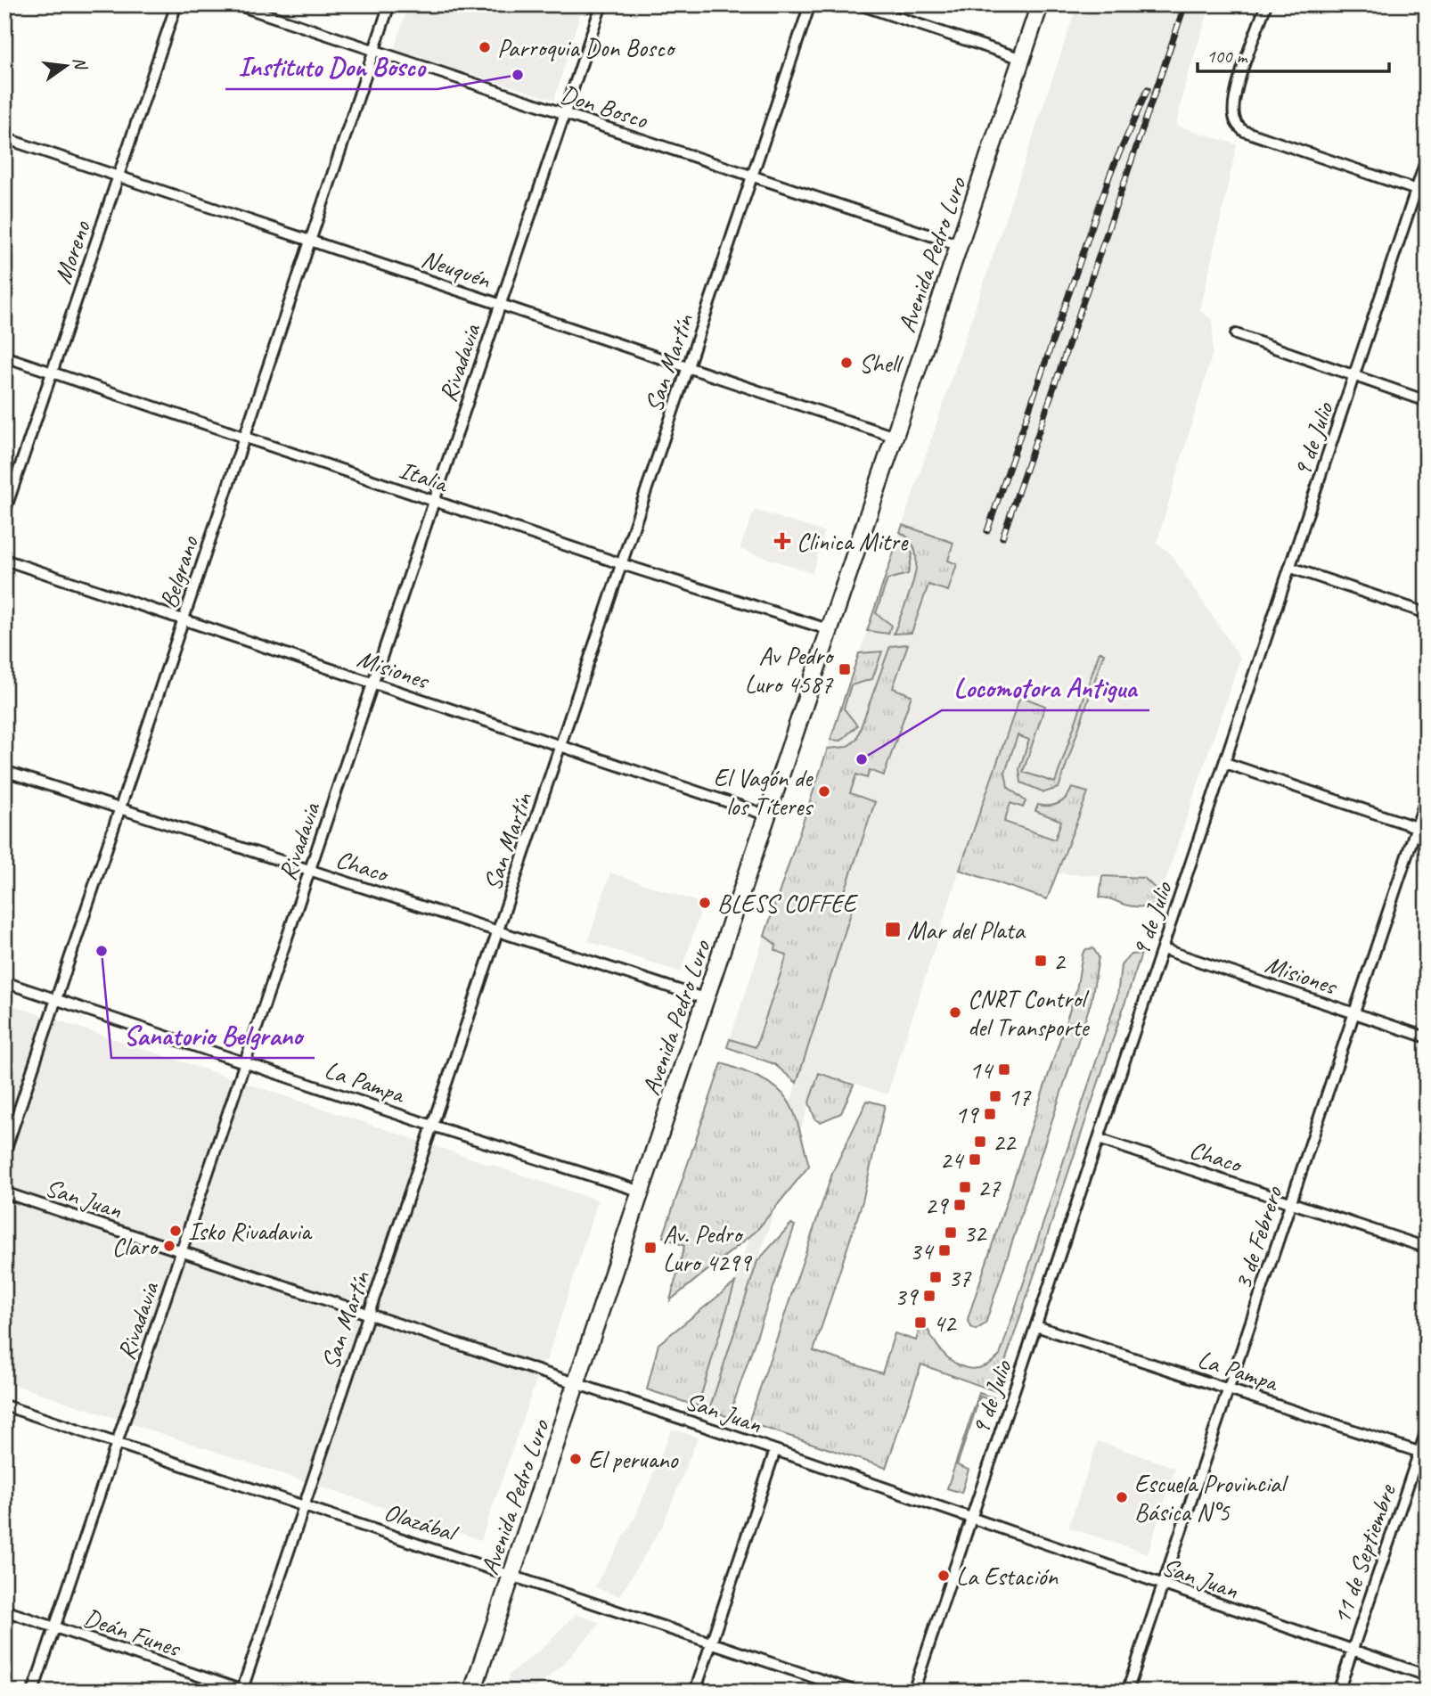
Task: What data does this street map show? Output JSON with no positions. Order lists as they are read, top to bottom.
{
  "streets": {
    "main road": ["Avenida Pedro Luro"],
    "street": [
      "Don Bosco",
      "Moreno",
      "Neuquén",
      "Rivadavia",
      "San Martín",
      "9 de Julio",
      "Italia",
      "Belgrano",
      "Misiones",
      "Chaco",
      "La Pampa",
      "San Juan",
      "3 de Febrero",
      "Olazábal",
      "11 de Septiembre",
      "Deán Funes"
    ]
  },
  "crossings": [
    ["Don Bosco", "Avenida Pedro Luro"],
    ["Don Bosco", "Rivadavia"],
    ["Don Bosco", "San Martín"],
    ["Don Bosco", "Belgrano"],
    ["Moreno", "Neuquén"],
    ["Moreno", "Italia"],
    ["Avenida Pedro Luro", "Neuquén"],
    ["Avenida Pedro Luro", "Italia"],
    ["Avenida Pedro Luro", "Misiones"],
    ["Avenida Pedro Luro", "Chaco"],
    ["Avenida Pedro Luro", "La Pampa"],
    ["Avenida Pedro Luro", "San Juan"],
    ["Avenida Pedro Luro", "Olazábal"],
    ["Neuquén", "Rivadavia"],
    ["Neuquén", "San Martín"],
    ["Neuquén", "Belgrano"],
    ["Rivadavia", "Italia"],
    ["Rivadavia", "Misiones"],
    ["Rivadavia", "Chaco"],
    ["Rivadavia", "La Pampa"],
    ["Rivadavia", "San Juan"],
    ["Rivadavia", "Olazábal"],
    ["Rivadavia", "Deán Funes"],
    ["San Martín", "Italia"],
    ["San Martín", "Misiones"],
    ["San Martín", "Chaco"],
    ["San Martín", "La Pampa"],
    ["San Martín", "San Juan"],
    ["San Martín", "Olazábal"],
    ["San Martín", "Deán Funes"],
    ["9 de Julio", "Misiones"],
    ["9 de Julio", "Chaco"],
    ["9 de Julio", "La Pampa"],
    ["9 de Julio", "San Juan"],
    ["Italia", "Belgrano"],
    ["Belgrano", "Misiones"],
    ["Belgrano", "Chaco"],
    ["Belgrano", "La Pampa"],
    ["Misiones", "3 de Febrero"],
    ["Chaco", "3 de Febrero"],
    ["La Pampa", "3 de Febrero"],
    ["La Pampa", "11 de Septiembre"],
    ["San Juan", "3 de Febrero"],
    ["San Juan", "11 de Septiembre"]
  ],
  "places": {
    "other": [
      "Parroquia Don Bosco",
      "Instituto Don Bosco",
      "Shell",
      "Locomotora Antigua",
      "El Vagón de los Títeres",
      "BLESS COFFEE",
      "Sanatorio Belgrano",
      "CNRT Control del Transporte",
      "Isko Rivadavia",
      "Claro",
      "El peruano",
      "Escuela Provincial Básica N°5",
      "La Estación"
    ],
    "health": ["Clinica Mitre"],
    "transit": [
      "Av Pedro Luro 4587",
      "Mar del Plata",
      "2",
      "14",
      "17",
      "19",
      "22",
      "24",
      "27",
      "29",
      "32",
      "Av. Pedro Luro 4299",
      "34",
      "37",
      "39",
      "42"
    ]
  },
  "scale_bar": "100 m",
  "north": "right"
}
